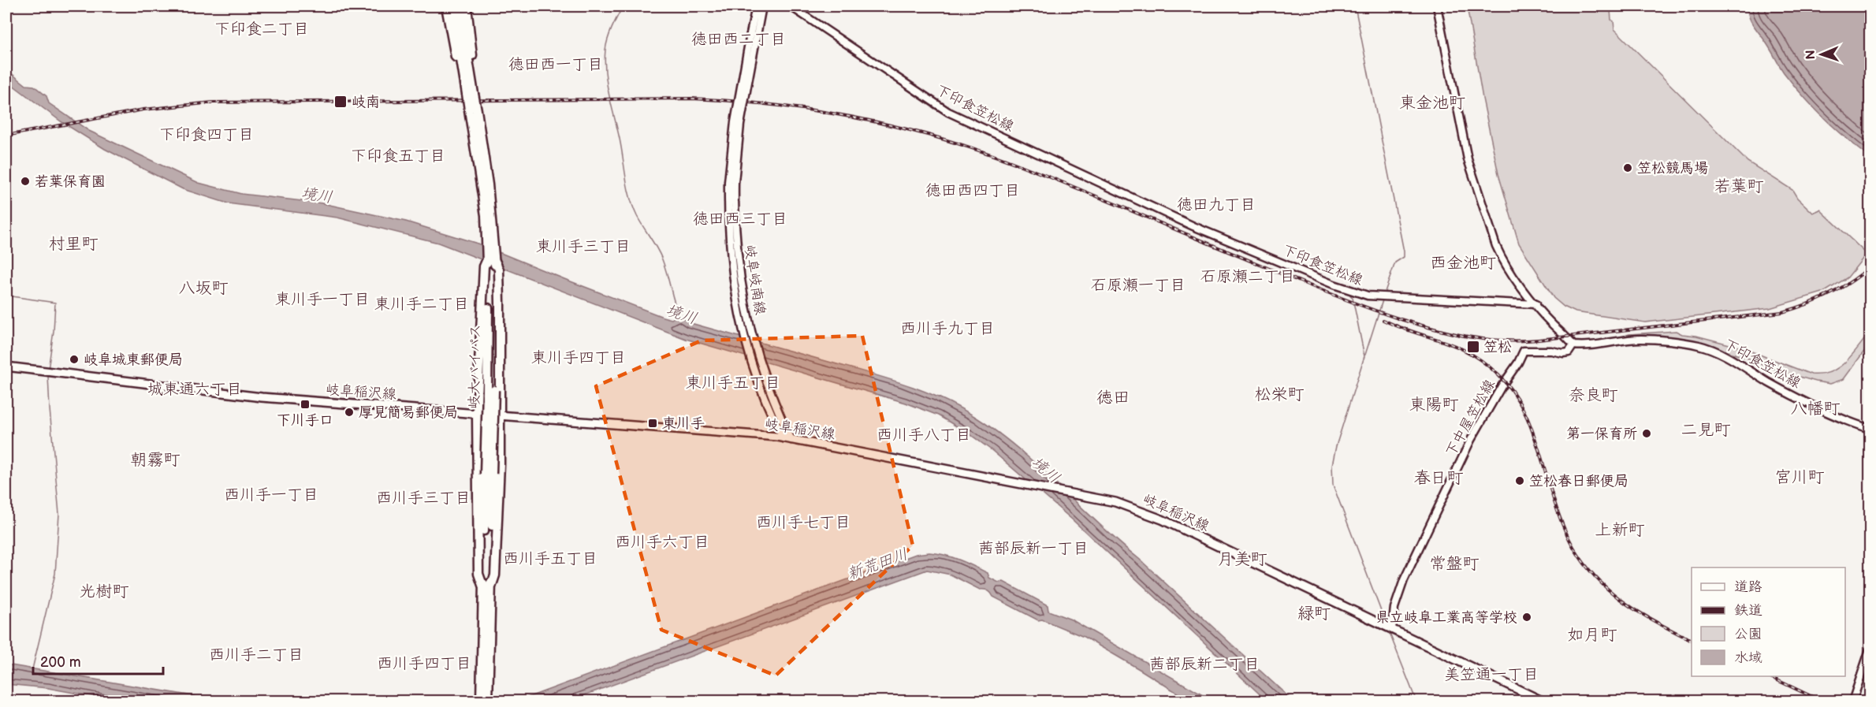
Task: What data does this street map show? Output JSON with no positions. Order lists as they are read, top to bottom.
{
  "streets": {
    "highway": ["岐大バイパス"],
    "main road": [
      "下印食笠松線",
      "岐阜岐南線",
      "岐阜稲沢線",
      "下中屋笠松線"
    ]
  },
  "crossings": [
    ["下印食笠松線", "下中屋笠松線"],
    ["岐阜岐南線", "岐阜稲沢線"],
    ["岐阜稲沢線", "下中屋笠松線"]
  ],
  "districts": [
    "下印食二丁目",
    "徳田西二丁目",
    "徳田西一丁目",
    "東金池町",
    "下印食四丁目",
    "下印食五丁目",
    "若葉町",
    "徳田西四丁目",
    "徳田九丁目",
    "徳田西三丁目",
    "村里町",
    "東川手三丁目",
    "西金池町",
    "石原瀬二丁目",
    "石原瀬一丁目",
    "八坂町",
    "東川手一丁目",
    "東川手二丁目",
    "西川手九丁目",
    "東川手四丁目",
    "東川手五丁目",
    "城東通六丁目",
    "松栄町",
    "奈良町",
    "徳田",
    "東陽町",
    "八幡町",
    "二見町",
    "西川手八丁目",
    "朝霧町",
    "宮川町",
    "春日町",
    "西川手一丁目",
    "西川手三丁目",
    "西川手七丁目",
    "上新町",
    "西川手六丁目",
    "茜部辰新一丁目",
    "西川手五丁目",
    "月美町",
    "常盤町",
    "光樹町",
    "緑町",
    "如月町",
    "西川手二丁目",
    "西川手四丁目",
    "茜部辰新二丁目",
    "美笠通一丁目"
  ],
  "water": ["境川", "新荒田川"],
  "places": {
    "transit": [
      "岐南",
      "笠松",
      "下川手口",
      "東川手"
    ],
    "other": [
      "笠松競馬場",
      "若葉保育園",
      "岐阜城東郵便局",
      "厚見簡易郵便局",
      "第一保育所",
      "笠松春日郵便局",
      "県立岐阜工業高等学校"
    ]
  },
  "legend": [
    "道路",
    "鉄道",
    "公園",
    "水域"
  ],
  "scale_bar": "200 m",
  "north": "left"
}
